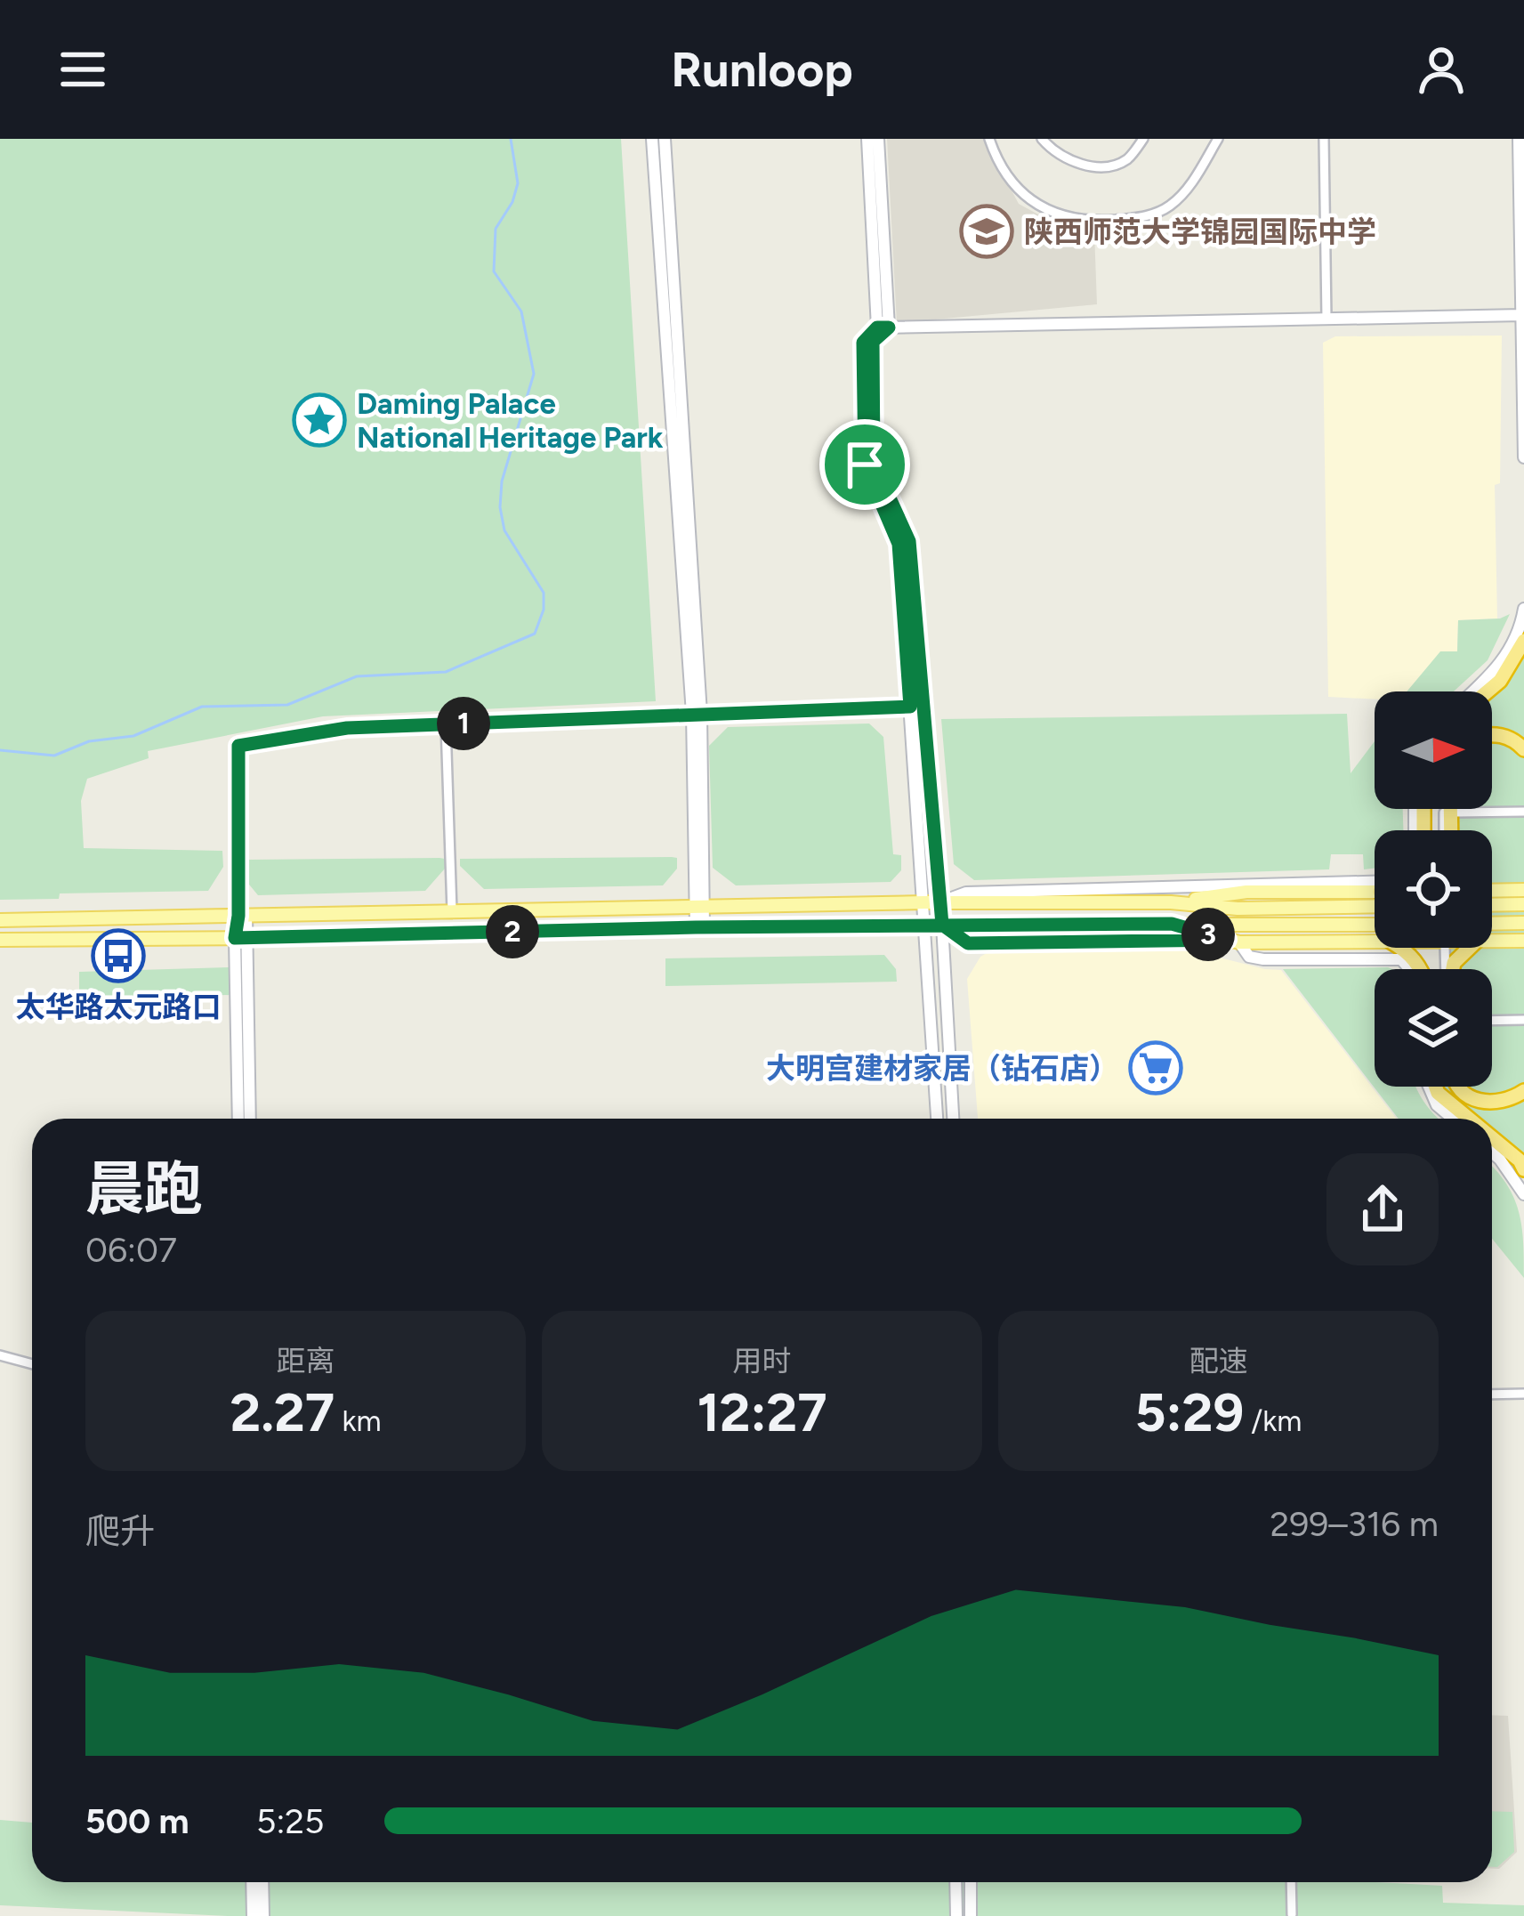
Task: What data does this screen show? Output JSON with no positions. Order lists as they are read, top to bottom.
{
  "places": {
    "school or university": ["陕西师范大学锦园国际中学"],
    "place": ["Daming Palace National Heritage Park"],
    "bus stop": ["太华路太元路口"],
    "supermarket": ["大明宫建材家居（钻石店）"]
  },
  "north": "right",
  "page": {
    "header": "Runloop",
    "pins": ["1", "2", "3"],
    "heading": ["晨跑", "06:07"],
    "stats": [
      ["距离", "2.27 km"],
      ["用时", "12:27"],
      ["配速", "5:29 /km"]
    ],
    "chart": ["爬升", "299–316 m"],
    "list": [
      {
        "name": "500 m",
        "note": "5:25"
      }
    ]
  }
}
